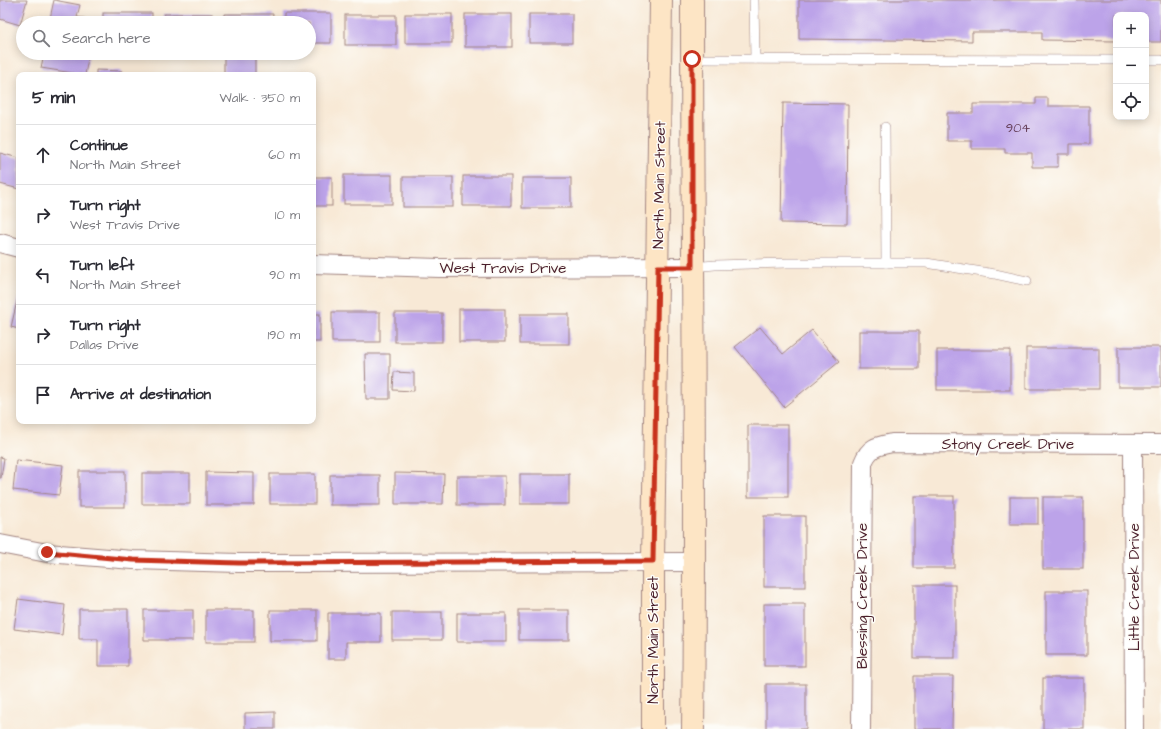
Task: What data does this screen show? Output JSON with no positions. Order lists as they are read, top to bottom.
{
  "streets": {
    "main road": ["North Main Street"],
    "street": [
      "West Travis Drive",
      "Stony Creek Drive",
      "Little Creek Drive",
      "Blessing Creek Drive"
    ]
  },
  "crossings": [
    ["North Main Street", "West Travis Drive"],
    ["Stony Creek Drive", "Little Creek Drive"],
    ["Stony Creek Drive", "Blessing Creek Drive"]
  ],
  "house_numbers": ["904"],
  "page": {
    "map_buttons": ["+", "−"],
    "search": "Search here",
    "heading": ["5 min", "Walk · 350 m"],
    "list": [
      ["Continue", "North Main Street", "60 m"],
      ["Turn right", "West Travis Drive", "10 m"],
      ["Turn left", "North Main Street", "90 m"],
      ["Turn right", "Dallas Drive", "190 m"],
      "Arrive at destination"
    ]
  }
}
